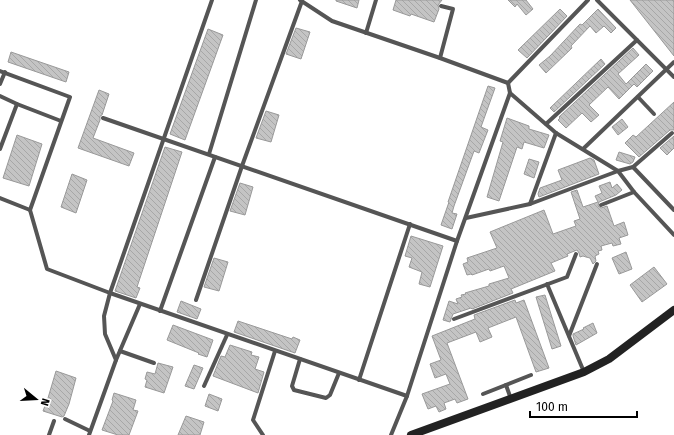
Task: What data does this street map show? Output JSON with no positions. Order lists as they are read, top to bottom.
{
  "scale_bar": "100 m",
  "north": "right"
}
